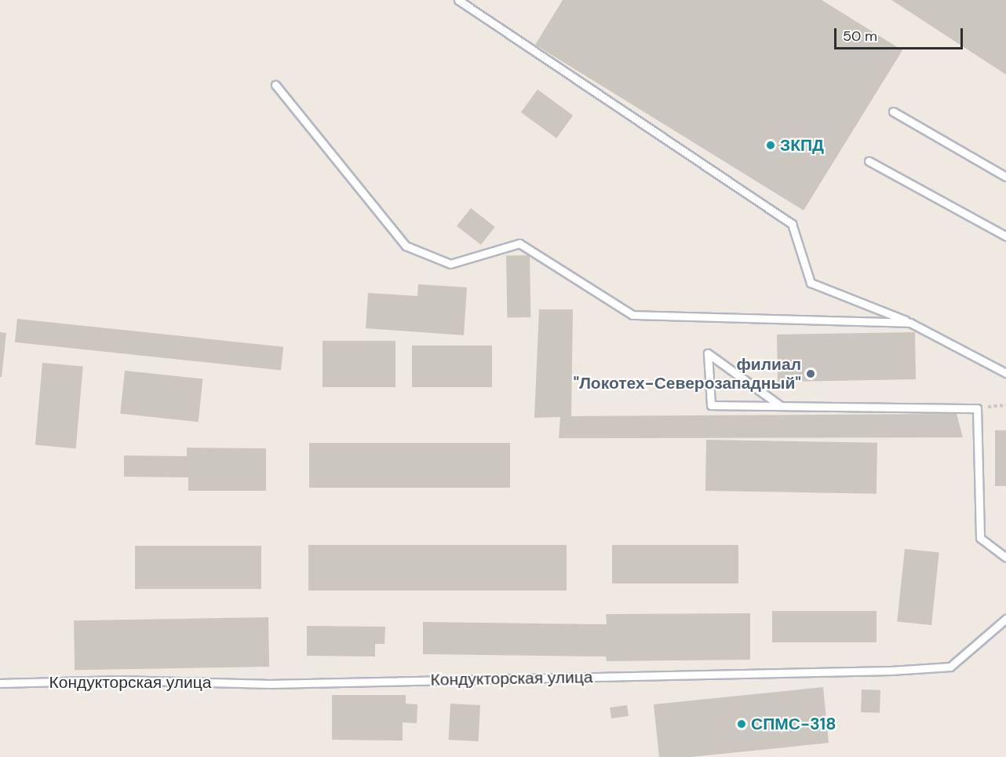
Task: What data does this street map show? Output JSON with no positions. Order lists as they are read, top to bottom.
{
  "streets": {
    "lane": ["Кондукторская улица"]
  },
  "places": ["ЗКПД", "филиал \"Локотех-Северозападный\"", "СПМС-318"],
  "scale_bar": "50 m"
}
